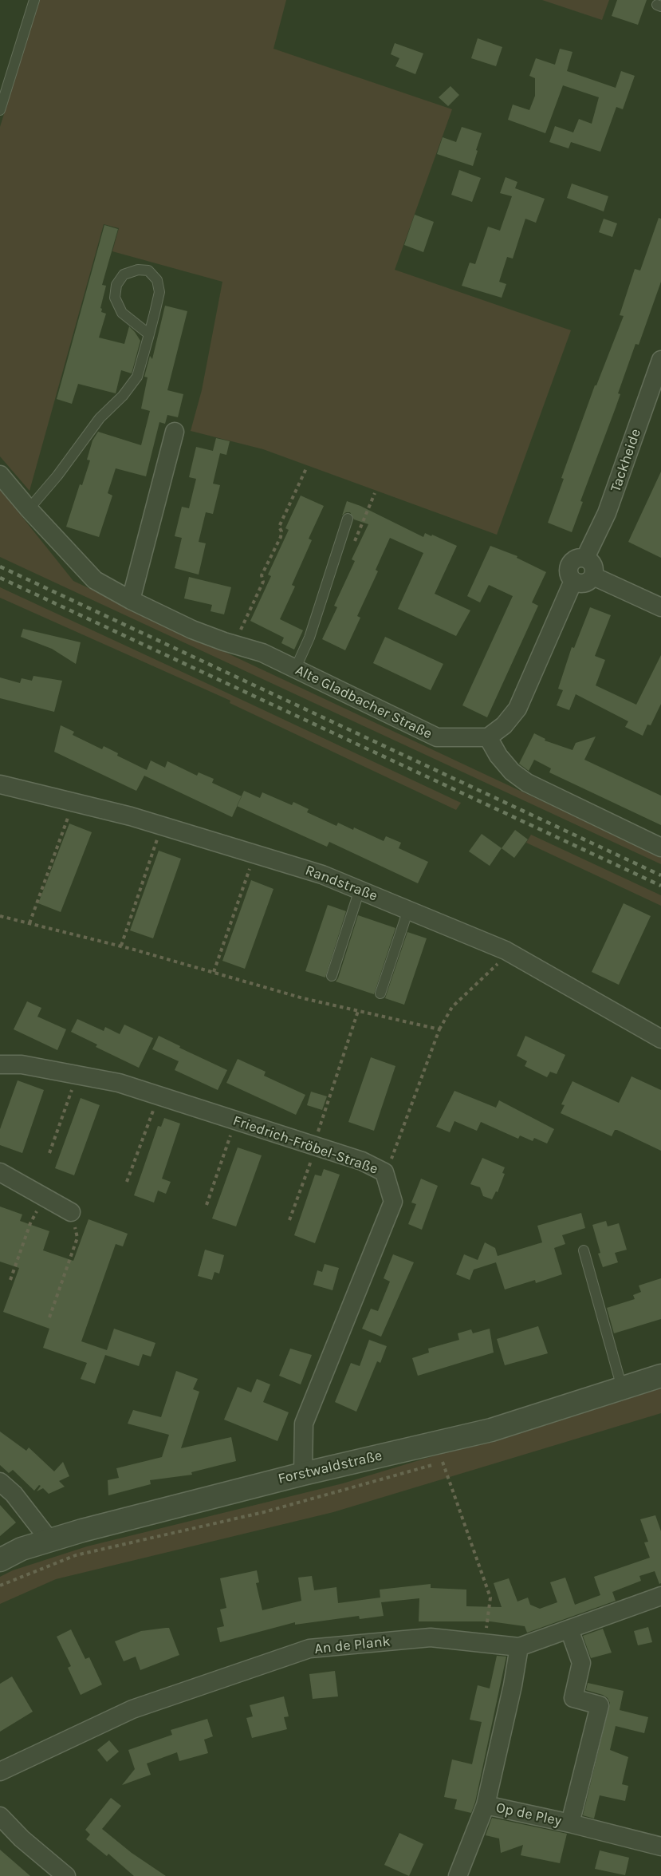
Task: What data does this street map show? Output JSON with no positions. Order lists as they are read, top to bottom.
{
  "streets": {
    "street": [
      "Tackheide",
      "Alte Gladbacher Straße",
      "Randstraße",
      "Friedrich-Fröbel-Straße",
      "Forstwaldstraße",
      "An de Plank",
      "Op de Pley"
    ]
  },
  "crossings": [
    ["Tackheide", "Alte Gladbacher Straße"],
    ["Friedrich-Fröbel-Straße", "Forstwaldstraße"],
    ["An de Plank", "Op de Pley"]
  ]
}
